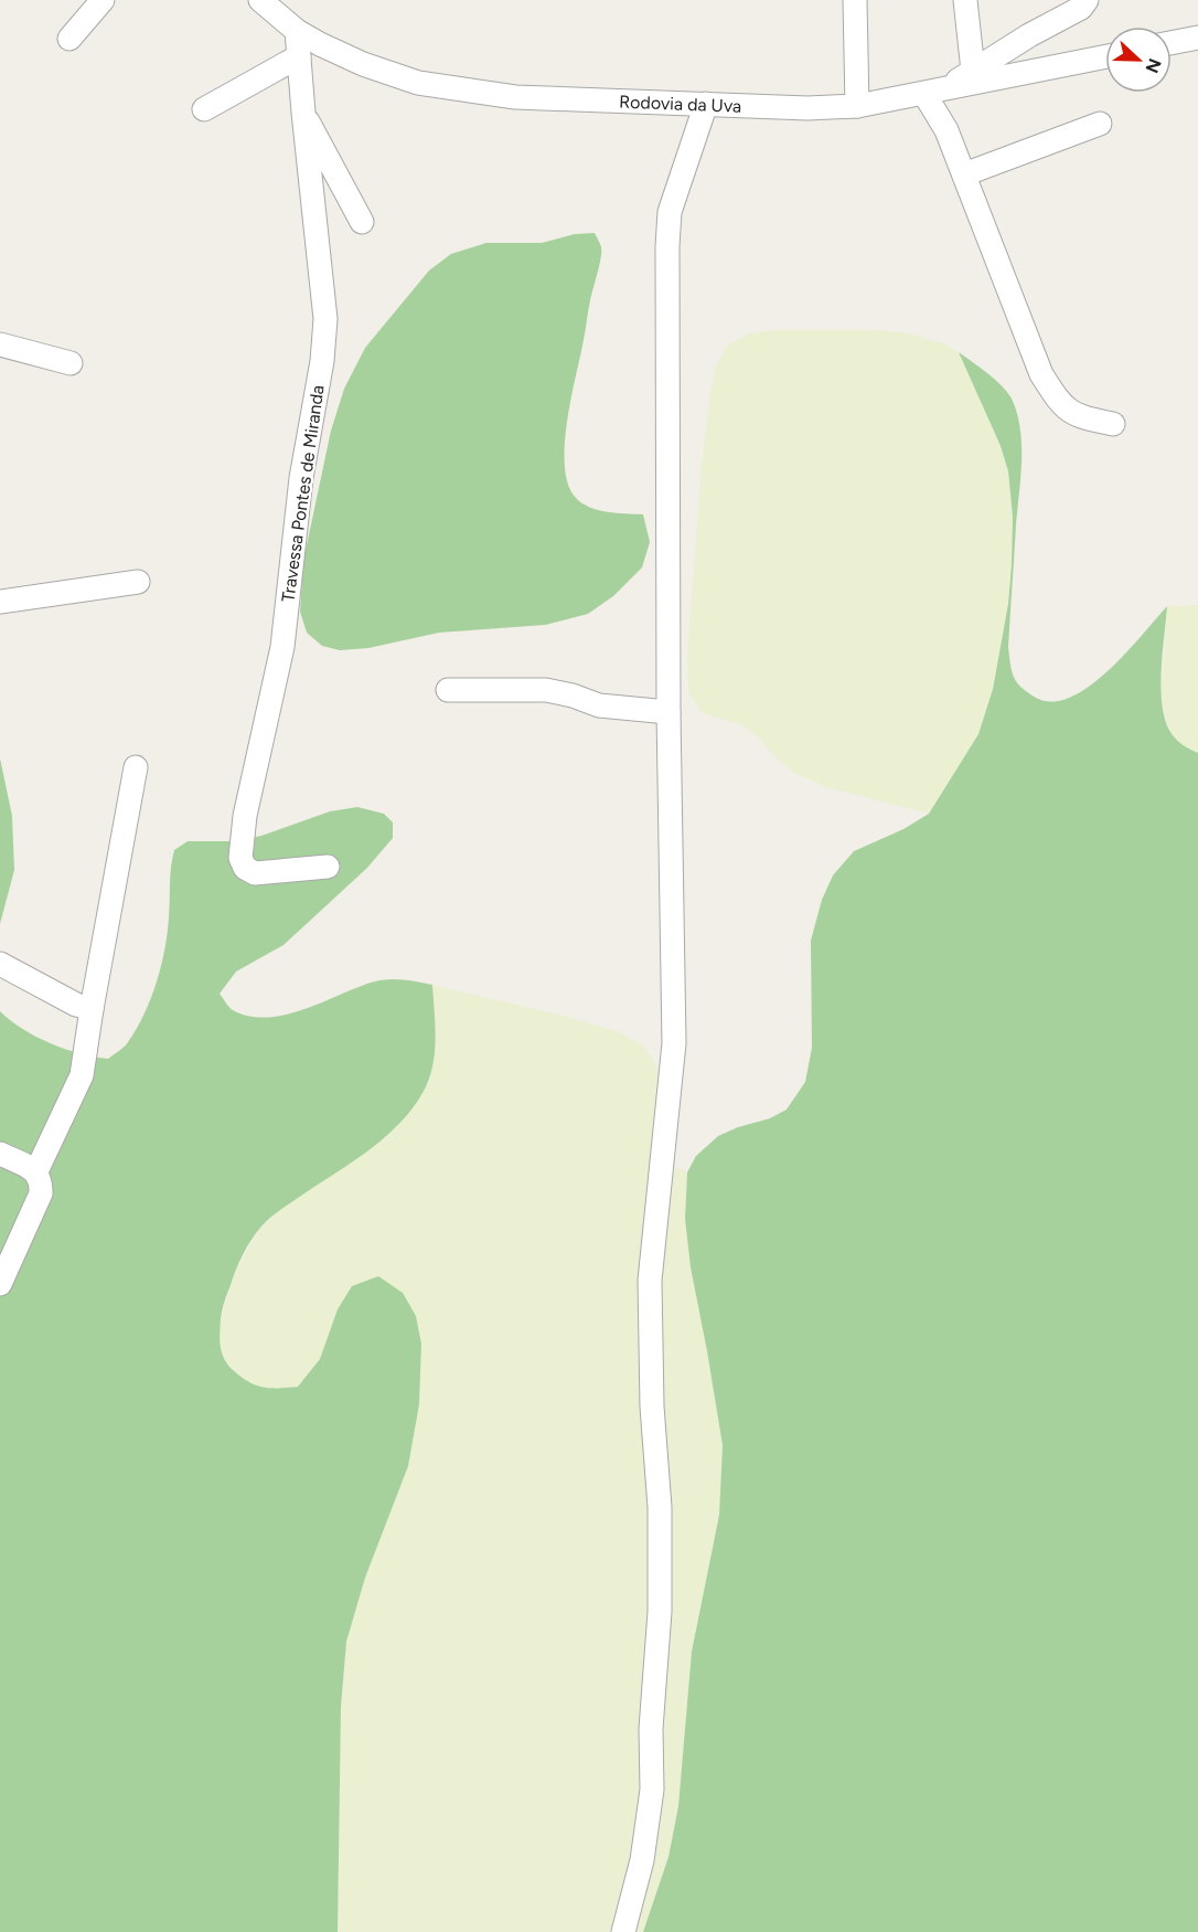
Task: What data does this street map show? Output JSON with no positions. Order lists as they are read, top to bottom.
{
  "streets": {
    "street": ["Rodovia da Uva", "Travessa Pontes de Miranda"]
  },
  "crossings": [
    ["Rodovia da Uva", "Travessa Pontes de Miranda"]
  ],
  "north": "right"
}
